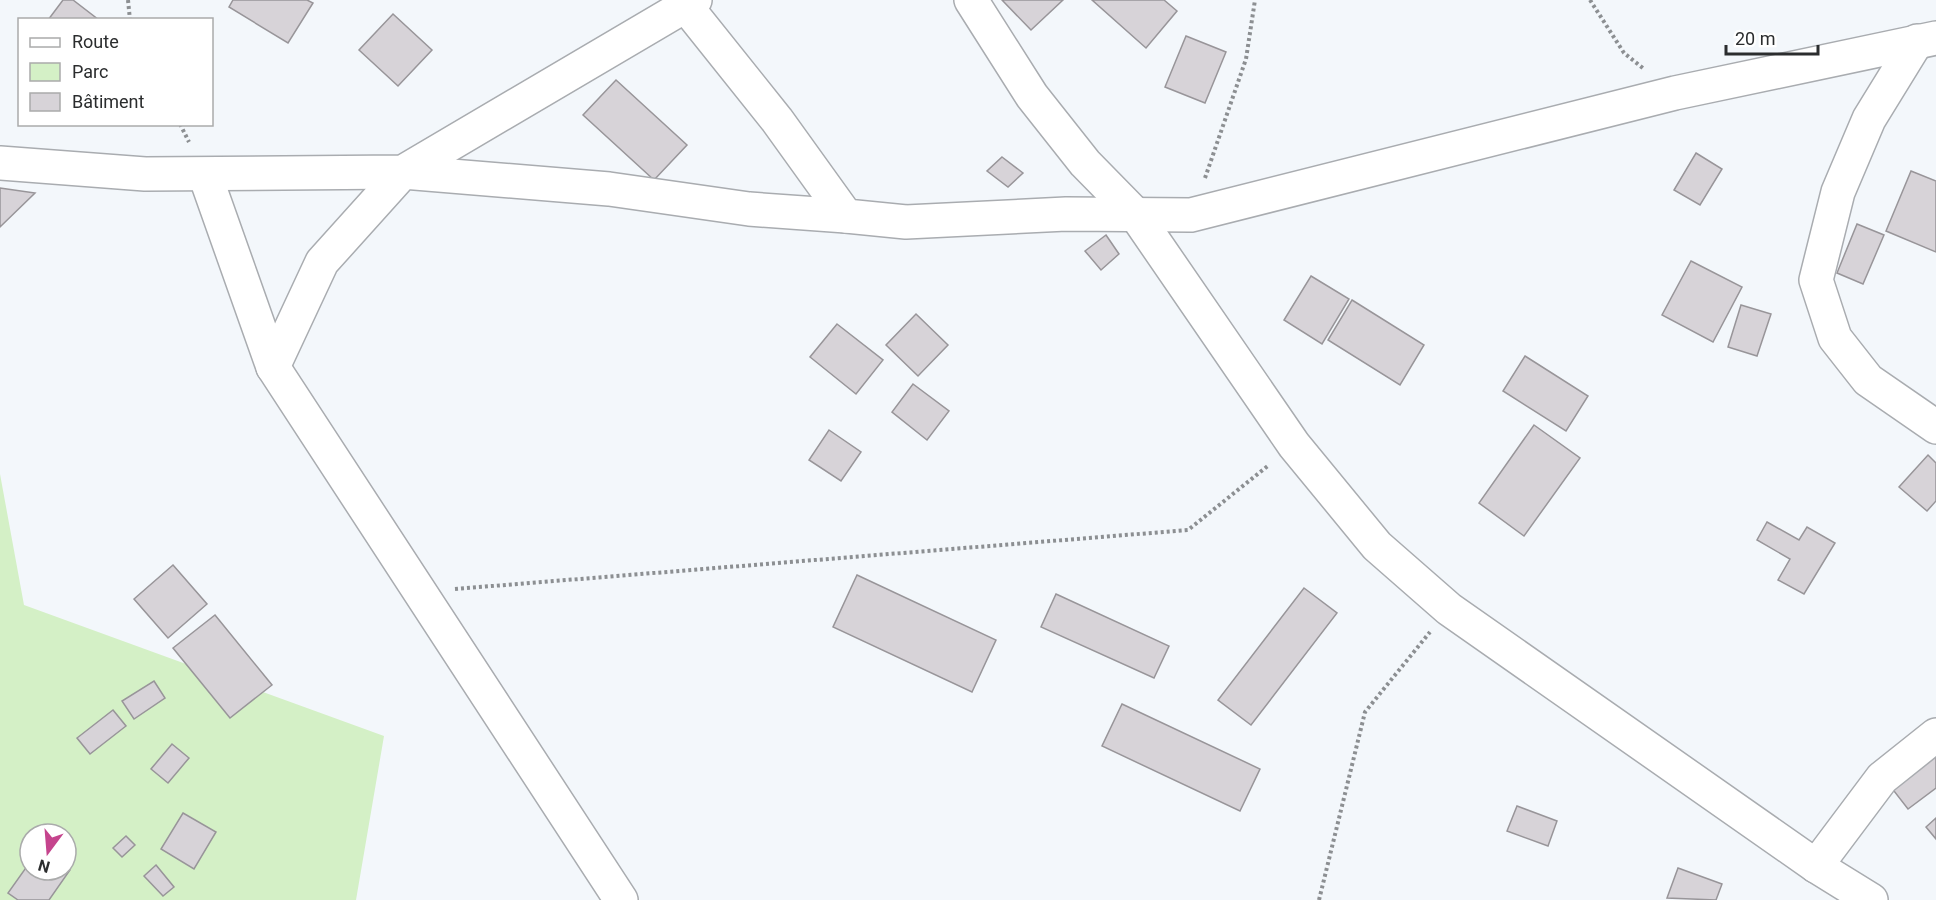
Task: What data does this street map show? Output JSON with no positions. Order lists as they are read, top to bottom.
{
  "legend": ["Route", "Parc", "Bâtiment"],
  "scale_bar": "20 m",
  "north": "bottom"
}
